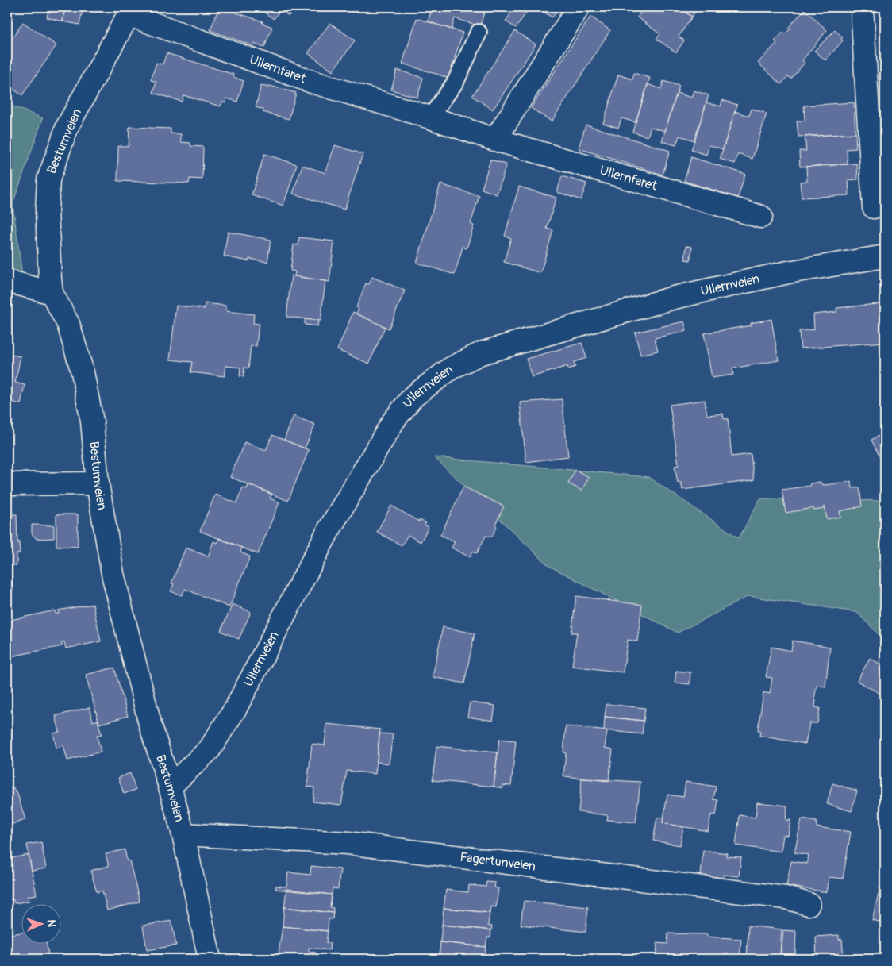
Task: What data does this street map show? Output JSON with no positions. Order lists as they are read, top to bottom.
{
  "streets": {
    "street": [
      "Ullernfaret",
      "Bestumveien",
      "Ullernveien",
      "Fagertunveien"
    ]
  },
  "crossings": [
    ["Ullernfaret", "Bestumveien"],
    ["Bestumveien", "Ullernveien"],
    ["Bestumveien", "Fagertunveien"]
  ],
  "north": "right"
}
